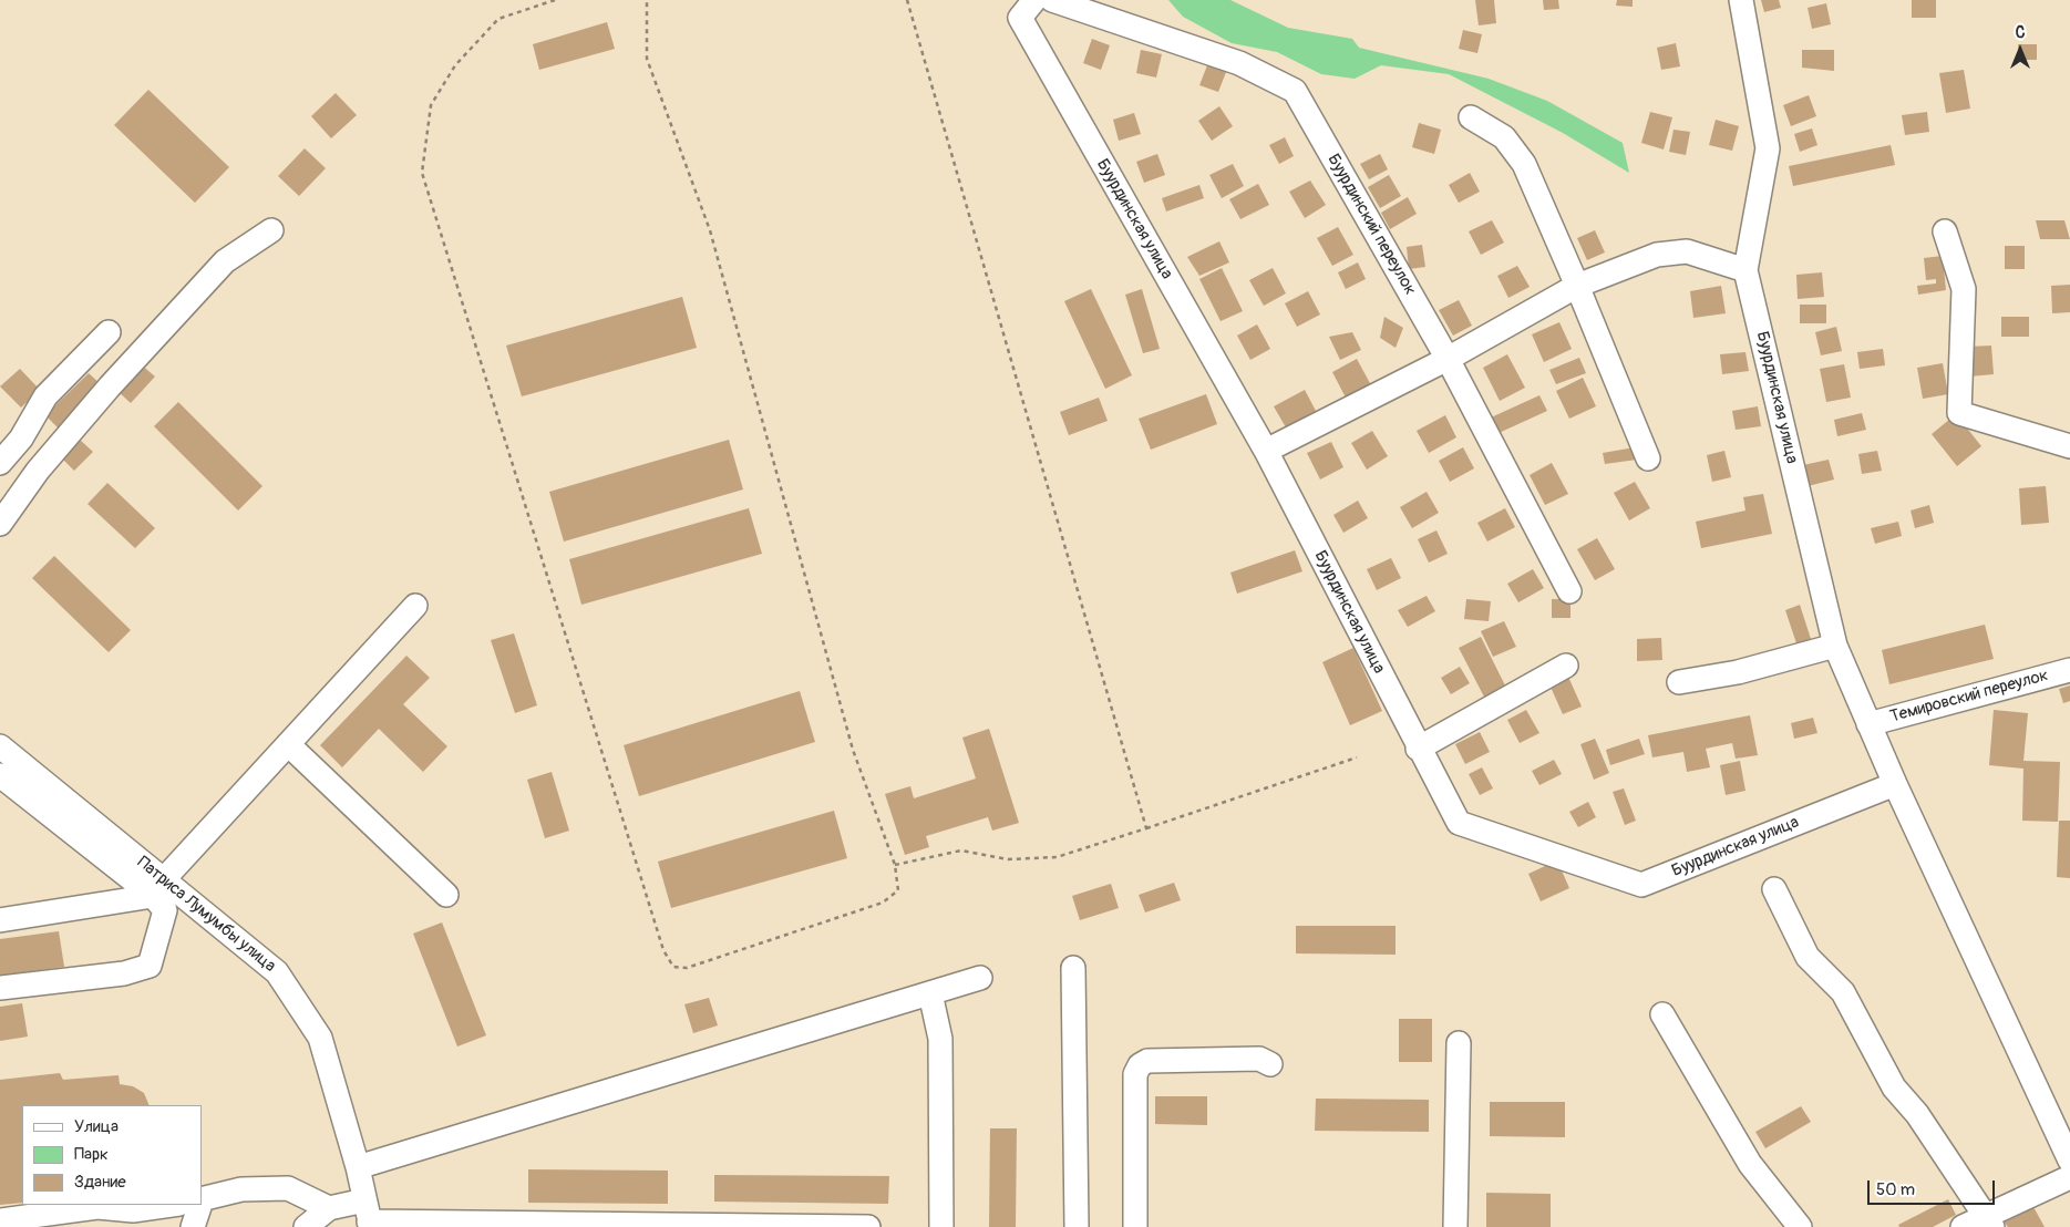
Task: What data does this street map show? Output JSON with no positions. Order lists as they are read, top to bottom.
{
  "streets": {
    "street": [
      "Буурдинская улица",
      "Буурдинский переулок",
      "Темировский переулок",
      "Патриса Лумумбы улица"
    ]
  },
  "crossings": [
    ["Буурдинская улица", "Темировский переулок"]
  ],
  "legend": ["Улица", "Парк", "Здание"],
  "scale_bar": "50 m",
  "north": "top"
}
